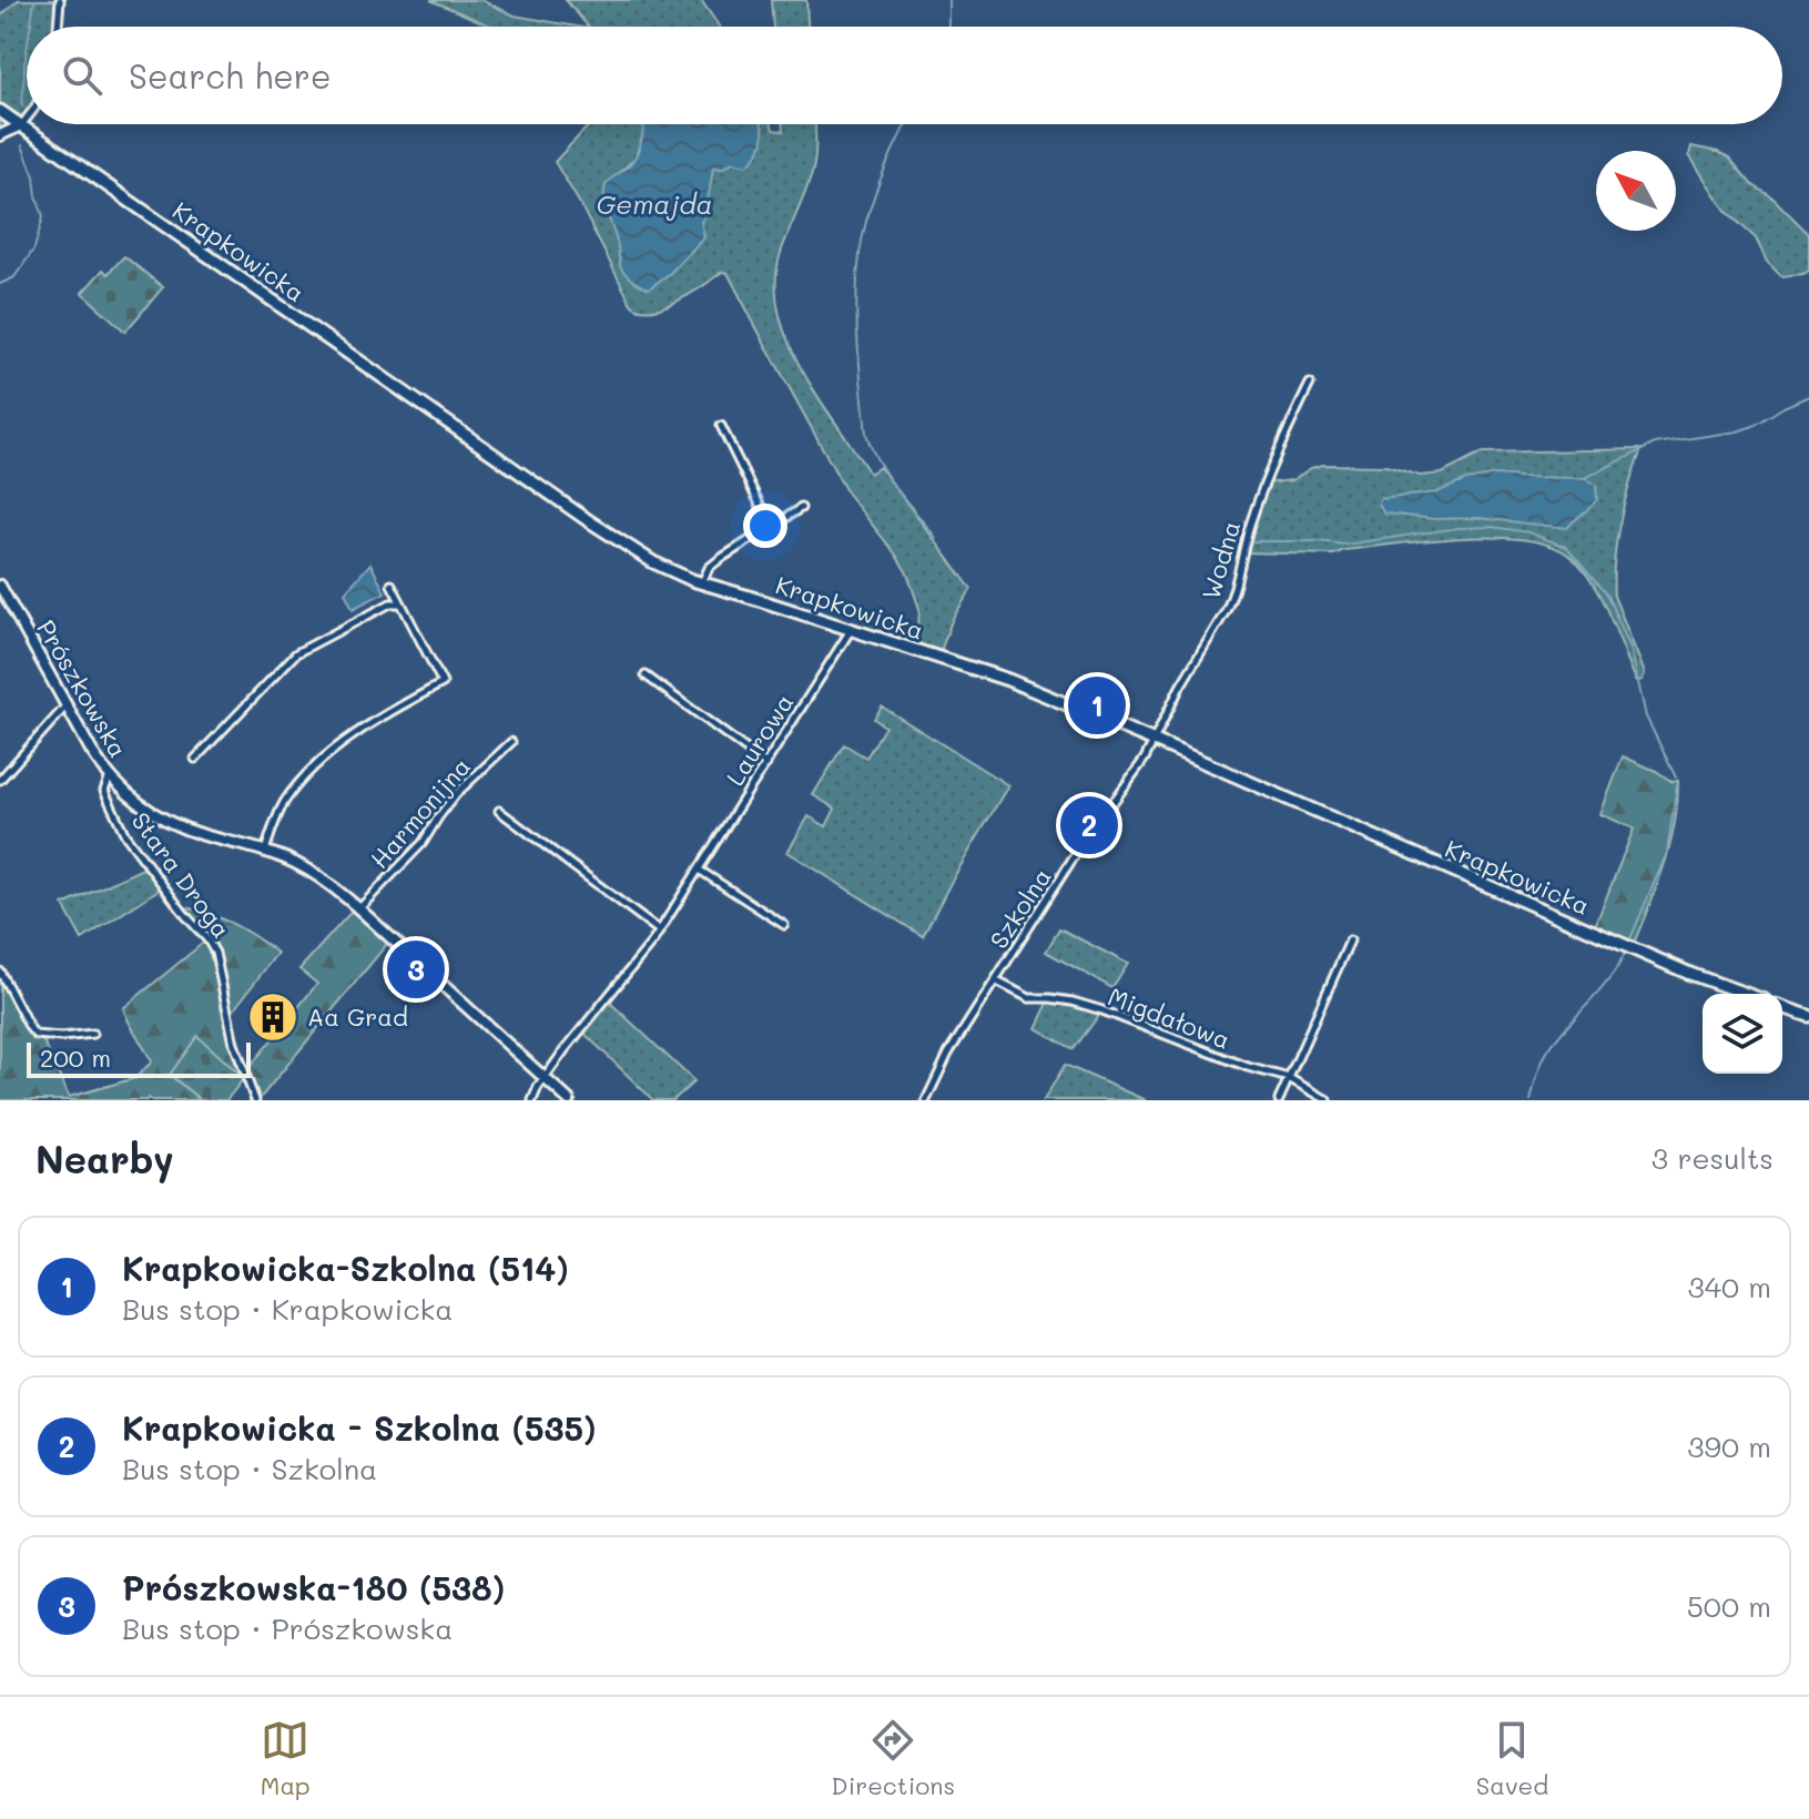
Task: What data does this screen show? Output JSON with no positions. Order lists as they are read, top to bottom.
{
  "streets": {
    "main road": ["Krapkowicka", "Prószkowska"],
    "street": [
      "Wodna",
      "Laurowa",
      "Harmonijna",
      "Stara Droga",
      "Szkolna",
      "Migdałowa"
    ]
  },
  "crossings": [
    ["Krapkowicka", "Wodna"],
    ["Krapkowicka", "Laurowa"],
    ["Krapkowicka", "Szkolna"],
    ["Wodna", "Szkolna"],
    ["Prószkowska", "Laurowa"],
    ["Prószkowska", "Harmonijna"],
    ["Prószkowska", "Stara Droga"],
    ["Szkolna", "Migdałowa"]
  ],
  "water": ["Gemajda"],
  "places": {
    "building": ["Aa Grad"]
  },
  "scale_bar": "200 m",
  "north": "top left",
  "page": {
    "search": "Search here",
    "pins": ["1", "2", "3"],
    "scale": "200 m",
    "heading": ["Nearby", "3 results"],
    "list": [
      {
        "mark": "1",
        "name": "Krapkowicka-Szkolna (514)",
        "note": "Bus stop · Krapkowicka",
        "value": "340 m"
      },
      {
        "mark": "2",
        "name": "Krapkowicka - Szkolna (535)",
        "note": "Bus stop · Szkolna",
        "value": "390 m"
      },
      {
        "mark": "3",
        "name": "Prószkowska-180 (538)",
        "note": "Bus stop · Prószkowska",
        "value": "500 m"
      }
    ],
    "nav": ["Map", "Directions", "Saved"]
  }
}
